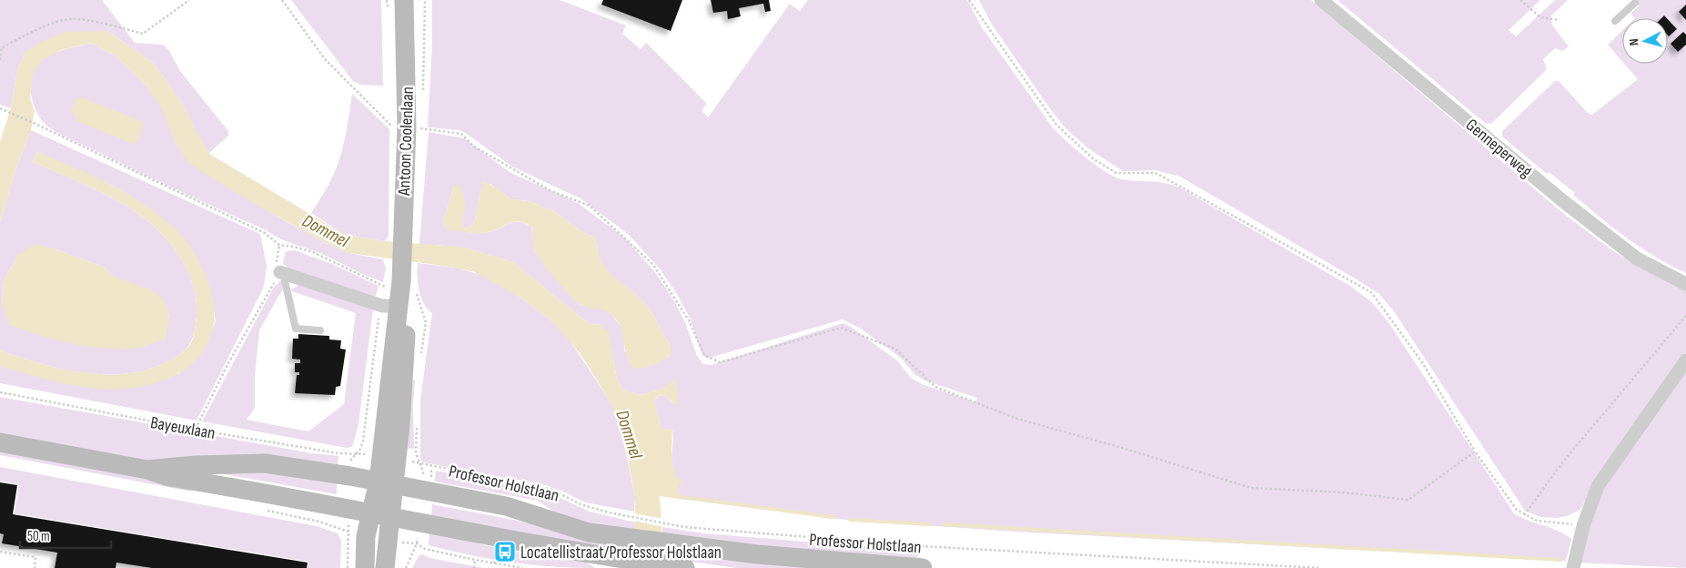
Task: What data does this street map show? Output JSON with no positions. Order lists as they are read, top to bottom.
{
  "streets": {
    "main road": ["Antoon Coolenlaan", "Bayeuxlaan", "Professor Holstlaan"],
    "street": ["Genneperweg"]
  },
  "crossings": [
    ["Antoon Coolenlaan", "Bayeuxlaan"],
    ["Antoon Coolenlaan", "Professor Holstlaan"],
    ["Bayeuxlaan", "Professor Holstlaan"]
  ],
  "water": ["Dommel"],
  "places": {
    "bus stop": ["Locatellistraat/Professor Holstlaan"]
  },
  "scale_bar": "50 m",
  "north": "left"
}
